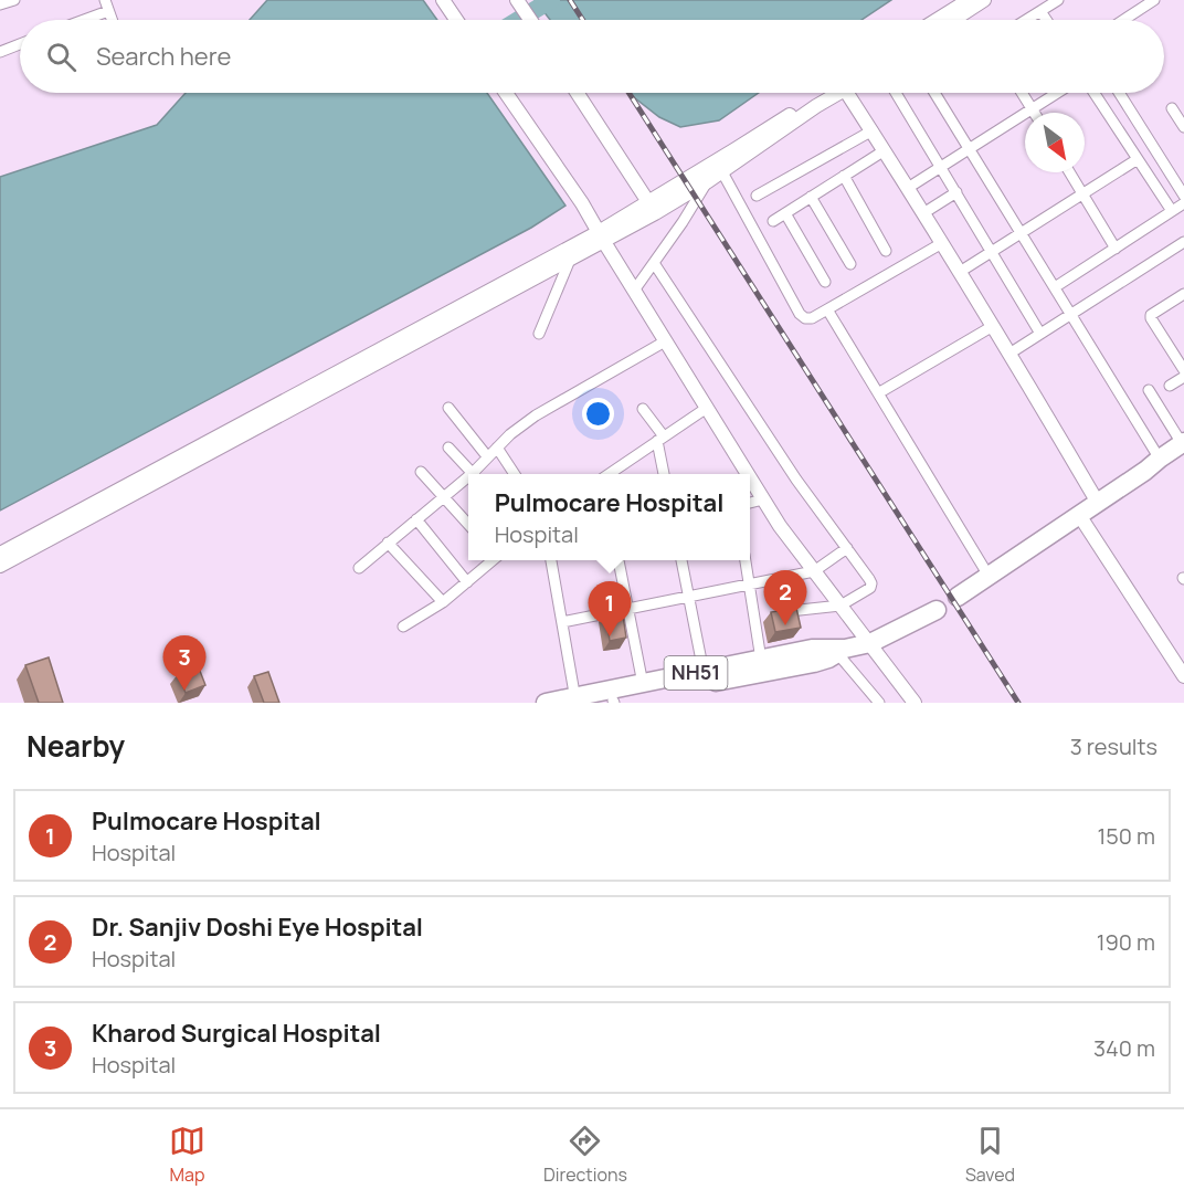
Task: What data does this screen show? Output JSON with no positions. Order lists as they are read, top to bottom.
{
  "streets": {
    "highway": ["NH51"]
  },
  "north": "bottom right",
  "page": {
    "search": "Search here",
    "popup": ["Pulmocare Hospital", "Hospital"],
    "pins": ["2", "1", "3"],
    "heading": ["Nearby", "3 results"],
    "list": [
      {
        "mark": "1",
        "name": "Pulmocare Hospital",
        "note": "Hospital",
        "value": "150 m"
      },
      {
        "mark": "2",
        "name": "Dr. Sanjiv Doshi Eye Hospital",
        "note": "Hospital",
        "value": "190 m"
      },
      {
        "mark": "3",
        "name": "Kharod Surgical Hospital",
        "note": "Hospital",
        "value": "340 m"
      }
    ],
    "nav": ["Map", "Directions", "Saved"]
  }
}
